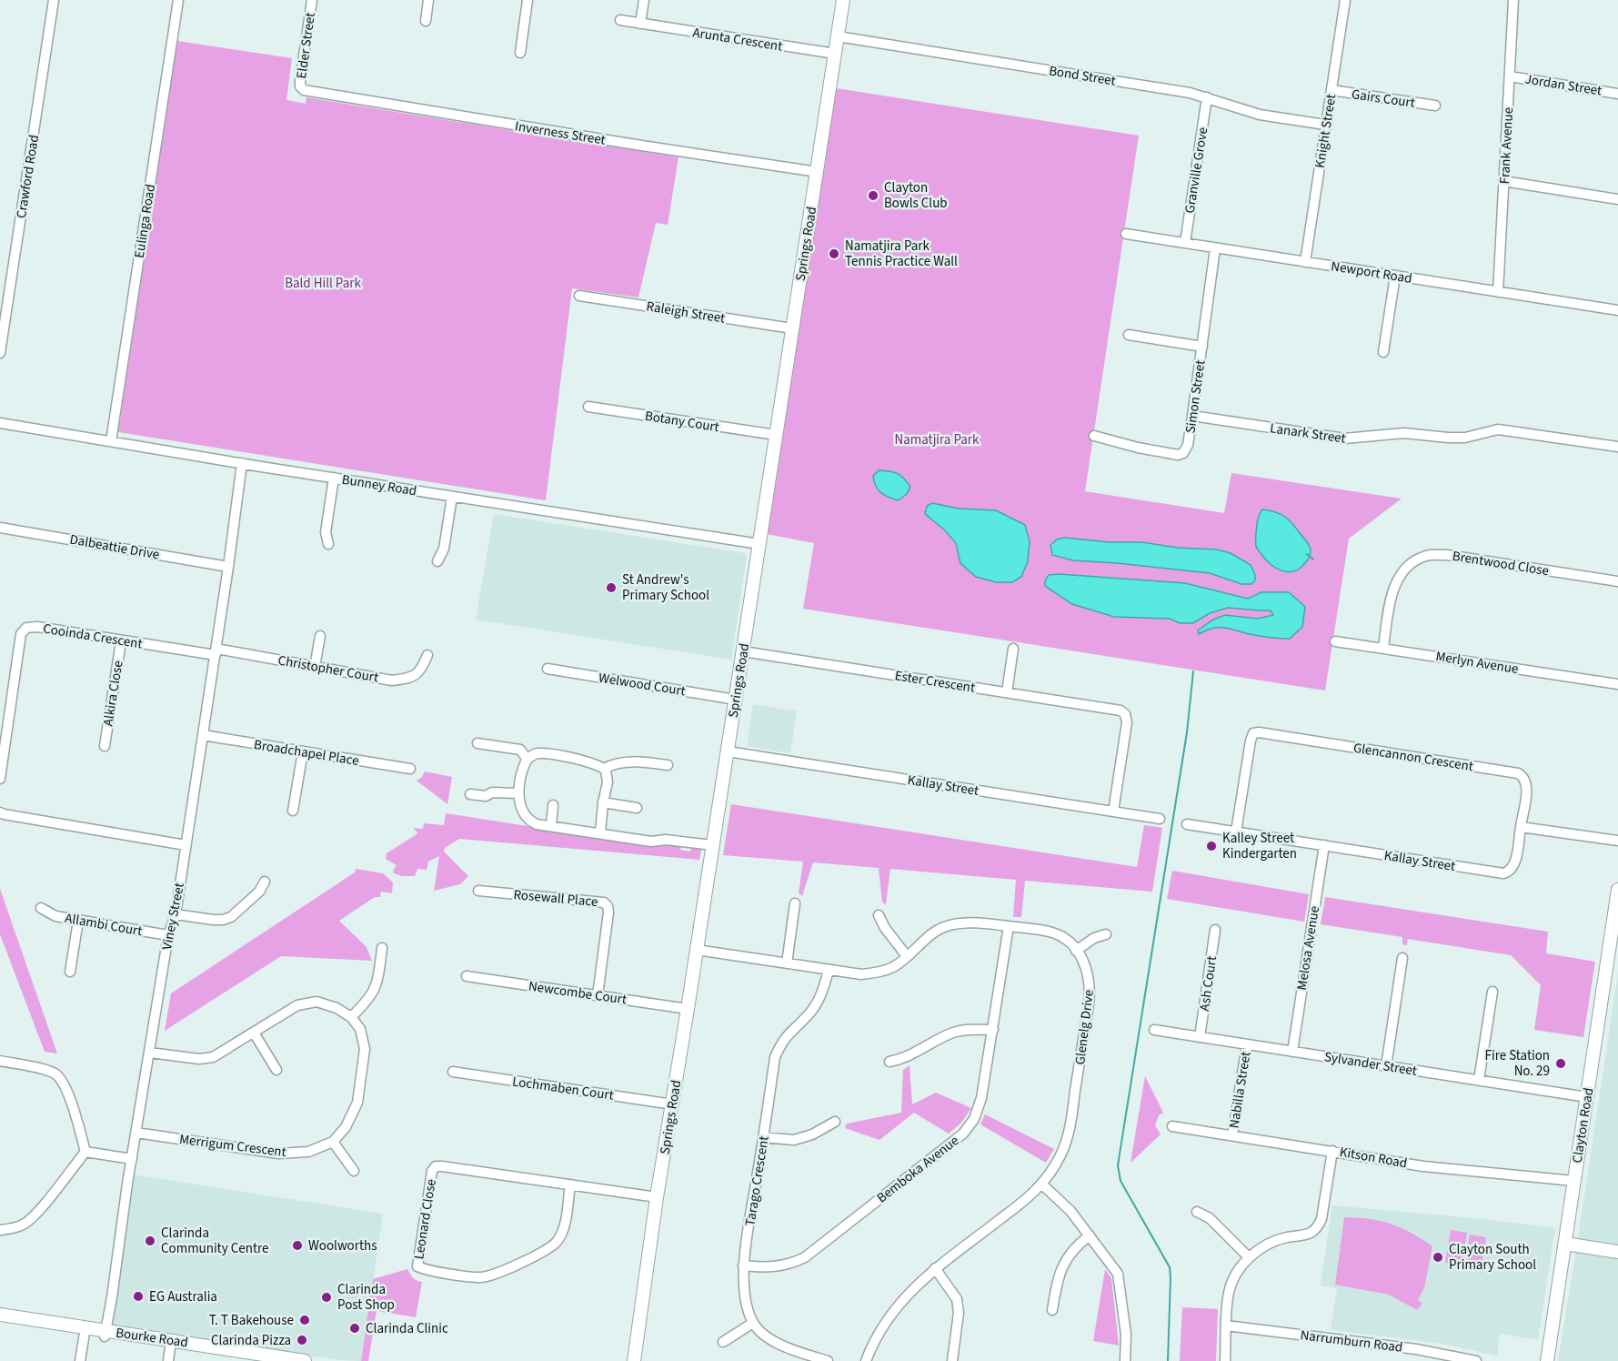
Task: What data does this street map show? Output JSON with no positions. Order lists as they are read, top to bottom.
{
  "streets": {
    "main road": ["Springs Road", "Clayton Road", "Bourke Road"],
    "street": [
      "Arunta Crescent",
      "Elder Street",
      "Bond Street",
      "Jordan Street",
      "Gairs Court",
      "Knight Street",
      "Inverness Street",
      "Frank Avenue",
      "Granville Grove",
      "Crawford Road",
      "Eulinga Road",
      "Newport Road",
      "Raleigh Street",
      "Simon Street",
      "Botany Court",
      "Lanark Street",
      "Bunney Road",
      "Dalbeattie Drive",
      "Brentwood Close",
      "Cooinda Crescent",
      "Merlyn Avenue",
      "Christopher Court",
      "Ester Crescent",
      "Welwood Court",
      "Alkira Close",
      "Broadchapel Place",
      "Glencannon Crescent",
      "Kallay Street",
      "Rosewall Place",
      "Viney Street",
      "Allambi Court",
      "Melosa Avenue",
      "Ash Court",
      "Newcombe Court",
      "Glenelg Drive",
      "Sylvander Street",
      "Lochmaben Court",
      "Nabilla Street",
      "Merrigum Crescent",
      "Kitson Road",
      "Bemboka Avenue",
      "Tarago Crescent",
      "Leonard Close",
      "Narrumburn Road"
    ]
  },
  "crossings": [
    ["Arunta Crescent", "Springs Road"],
    ["Elder Street", "Inverness Street"],
    ["Bond Street", "Knight Street"],
    ["Bond Street", "Granville Grove"],
    ["Bond Street", "Springs Road"],
    ["Jordan Street", "Frank Avenue"],
    ["Gairs Court", "Knight Street"],
    ["Knight Street", "Newport Road"],
    ["Inverness Street", "Springs Road"],
    ["Frank Avenue", "Newport Road"],
    ["Granville Grove", "Newport Road"],
    ["Eulinga Road", "Bunney Road"],
    ["Springs Road", "Raleigh Street"],
    ["Springs Road", "Botany Court"],
    ["Springs Road", "Bunney Road"],
    ["Springs Road", "Ester Crescent"],
    ["Springs Road", "Welwood Court"],
    ["Springs Road", "Kallay Street"],
    ["Springs Road", "Newcombe Court"],
    ["Springs Road", "Glenelg Drive"],
    ["Springs Road", "Lochmaben Court"],
    ["Springs Road", "Leonard Close"],
    ["Newport Road", "Simon Street"],
    ["Simon Street", "Lanark Street"],
    ["Bunney Road", "Viney Street"],
    ["Dalbeattie Drive", "Viney Street"],
    ["Brentwood Close", "Merlyn Avenue"],
    ["Cooinda Crescent", "Christopher Court"],
    ["Cooinda Crescent", "Alkira Close"],
    ["Cooinda Crescent", "Viney Street"],
    ["Christopher Court", "Viney Street"],
    ["Ester Crescent", "Kallay Street"],
    ["Broadchapel Place", "Viney Street"],
    ["Glencannon Crescent", "Kallay Street"],
    ["Kallay Street", "Melosa Avenue"],
    ["Rosewall Place", "Newcombe Court"],
    ["Viney Street", "Allambi Court"],
    ["Viney Street", "Merrigum Crescent"],
    ["Viney Street", "Bourke Road"],
    ["Melosa Avenue", "Sylvander Street"],
    ["Ash Court", "Sylvander Street"],
    ["Glenelg Drive", "Bemboka Avenue"],
    ["Glenelg Drive", "Tarago Crescent"],
    ["Sylvander Street", "Nabilla Street"],
    ["Sylvander Street", "Clayton Road"],
    ["Nabilla Street", "Kitson Road"],
    ["Clayton Road", "Kitson Road"],
    ["Bemboka Avenue", "Tarago Crescent"]
  ],
  "parks": ["Bald Hill Park", "Namatjira Park"],
  "places": [
    "Clayton Bowls Club",
    "Namatjira Park Tennis Practice Wall",
    "St Andrew's Primary School",
    "Kalley Street Kindergarten",
    "Fire Station No. 29",
    "Clarinda Community Centre",
    "Woolworths",
    "Clayton South Primary School",
    "EG Australia",
    "Clarinda Post Shop",
    "T. T Bakehouse",
    "Clarinda Clinic",
    "Clarinda Pizza"
  ]
}
